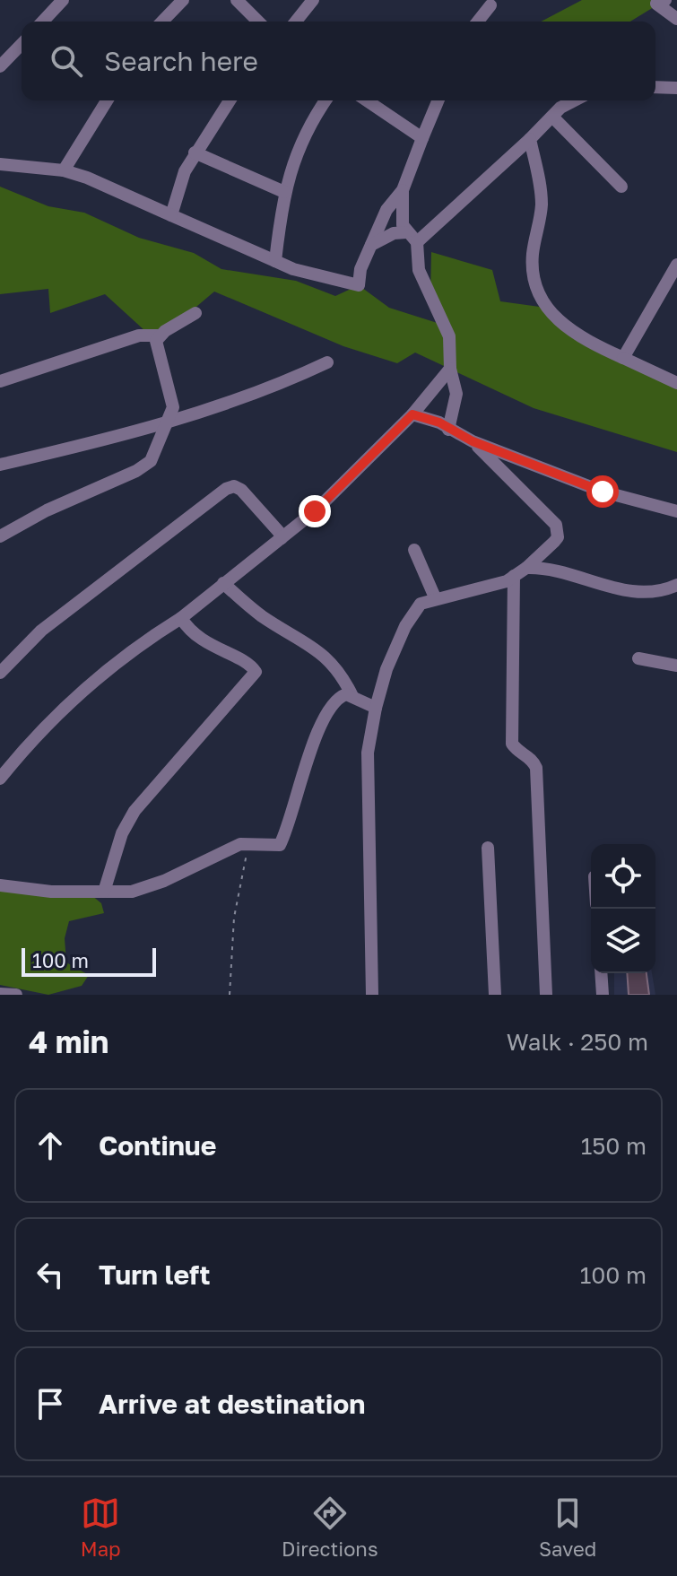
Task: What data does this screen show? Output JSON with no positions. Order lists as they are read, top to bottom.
{
  "scale_bar": "100 m",
  "page": {
    "search": "Search here",
    "scale": "100 m",
    "heading": ["4 min", "Walk · 250 m"],
    "list": [
      ["Continue", "150 m"],
      ["Turn left", "100 m"],
      "Arrive at destination"
    ],
    "nav": ["Map", "Directions", "Saved"]
  }
}
